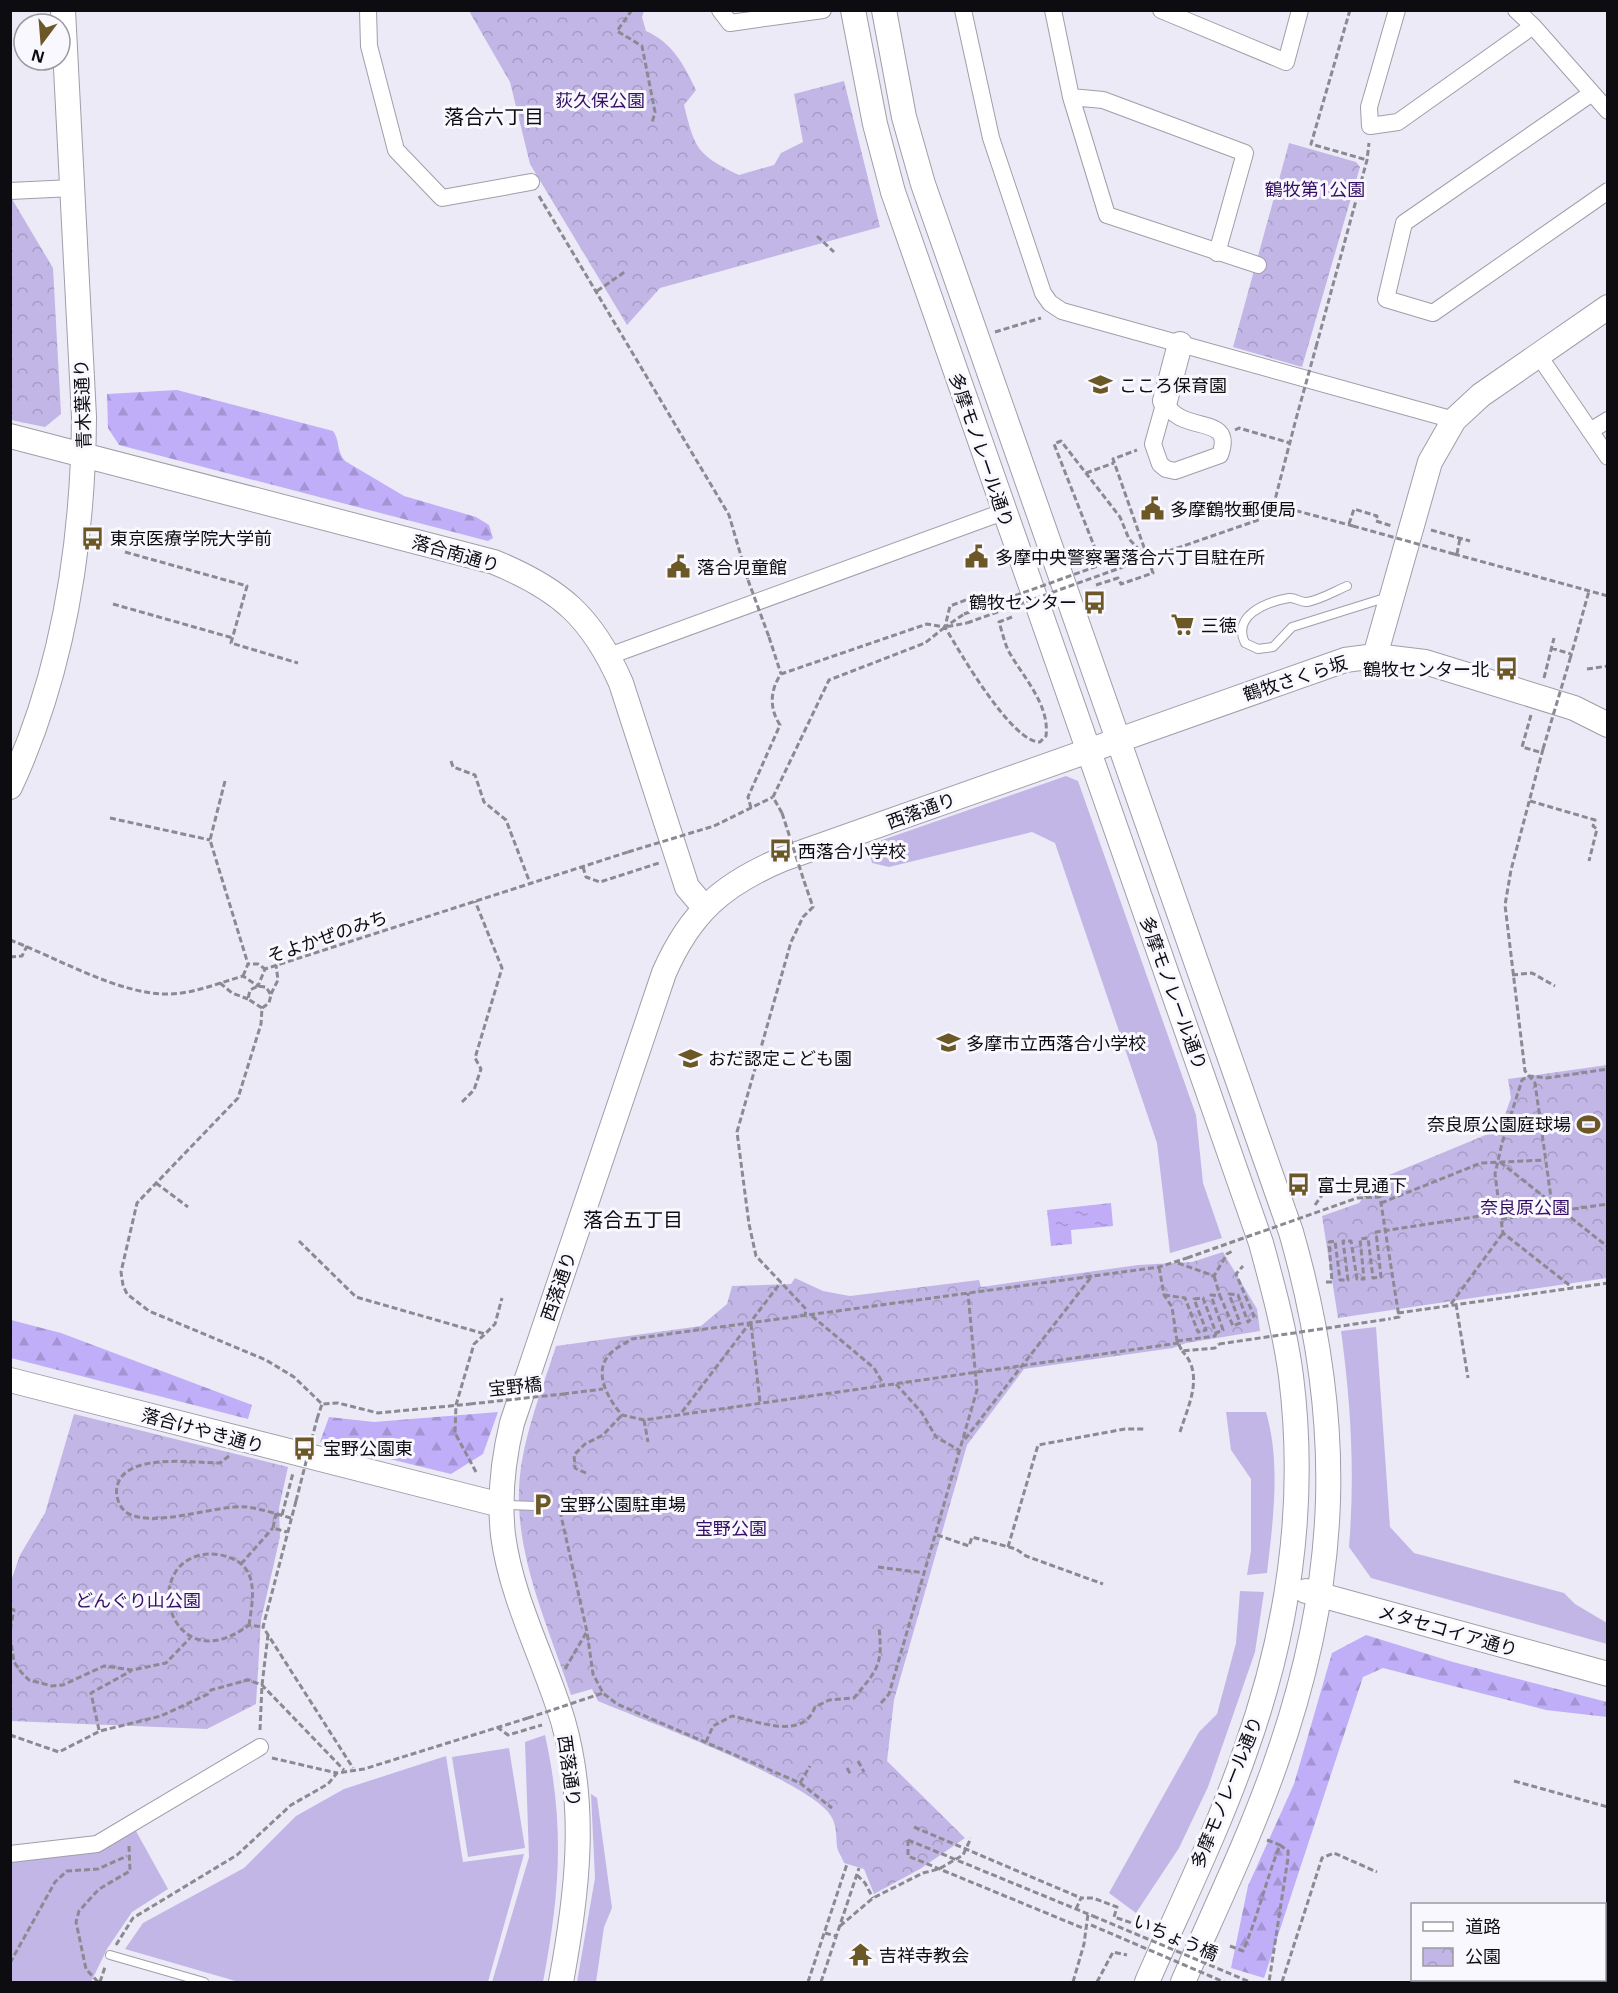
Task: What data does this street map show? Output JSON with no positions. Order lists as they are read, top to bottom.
{
  "streets": {
    "street": [
      "青木葉通り",
      "多摩モノレール通り",
      "落合南通り",
      "鶴牧さくら坂",
      "西落通り",
      "落合けやき通り",
      "メタセコイア通り"
    ],
    "path": ["そよかぜのみち", "宝野橋", "いちょう橋"]
  },
  "crossings": [
    ["青木葉通り", "落合南通り"],
    ["多摩モノレール通り", "鶴牧さくら坂"],
    ["多摩モノレール通り", "西落通り"],
    ["多摩モノレール通り", "メタセコイア通り"],
    ["落合南通り", "西落通り"],
    ["鶴牧さくら坂", "西落通り"],
    ["西落通り", "落合けやき通り"]
  ],
  "districts": ["落合六丁目", "落合五丁目"],
  "parks": [
    "荻久保公園",
    "鶴牧第1公園",
    "奈良原公園",
    "宝野公園",
    "どんぐり山公園"
  ],
  "places": {
    "school or university": ["こころ保育園", "多摩市立西落合小学校", "おだ認定こども園"],
    "public building": ["多摩鶴牧郵便局", "多摩中央警察署落合六丁目駐在所", "落合児童館"],
    "bus stop": [
      "東京医療学院大学前",
      "鶴牧センター",
      "鶴牧センター北",
      "西落合小学校",
      "富士見通下",
      "宝野公園東"
    ],
    "supermarket": ["三徳"],
    "sports": ["奈良原公園庭球場"],
    "parking": ["宝野公園駐車場"],
    "temple": ["吉祥寺教会"]
  },
  "legend": ["道路", "公園"],
  "north": "bottom"
}
